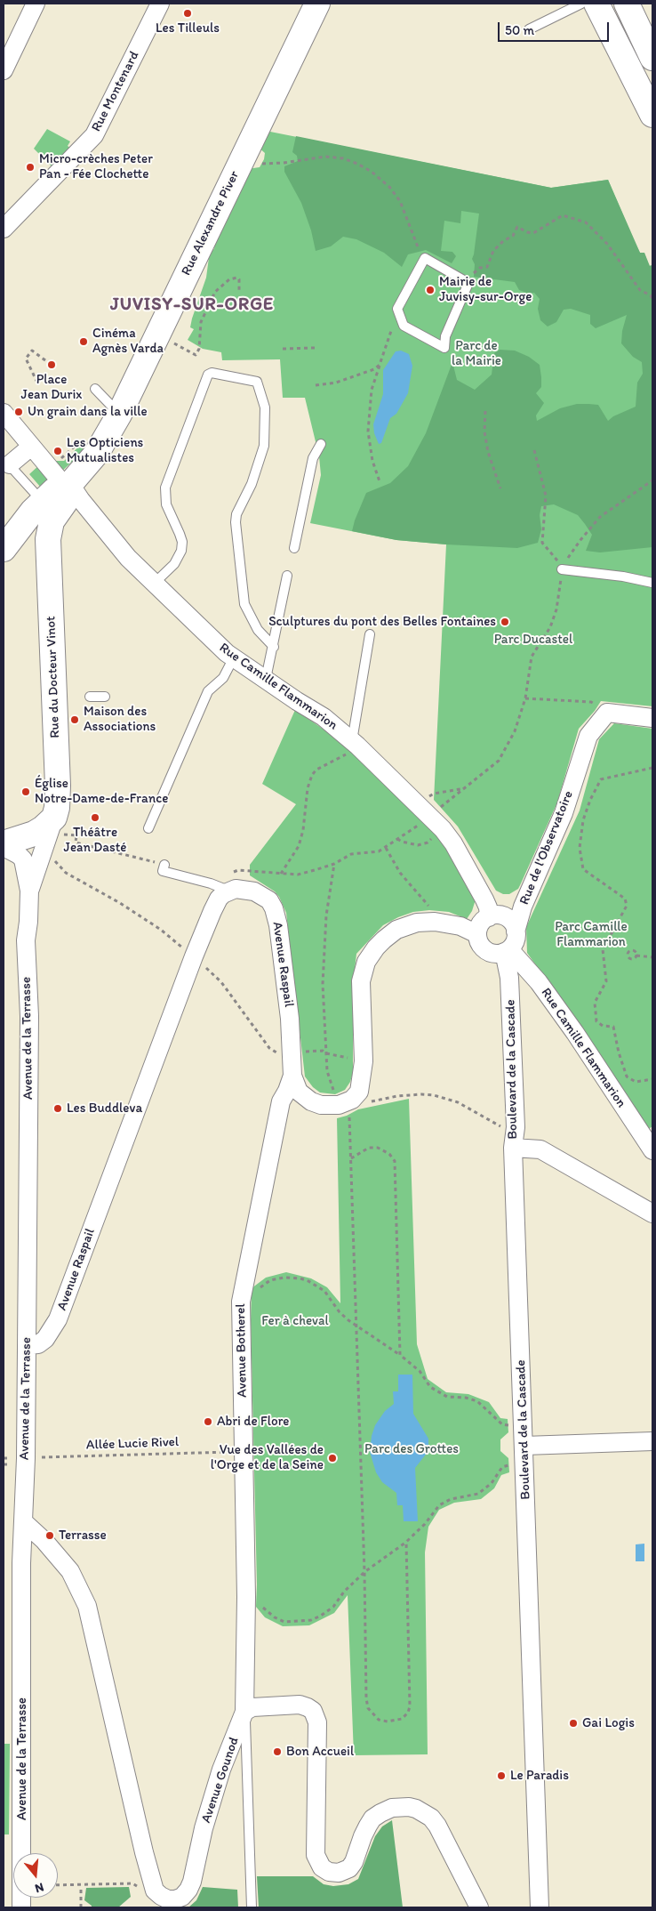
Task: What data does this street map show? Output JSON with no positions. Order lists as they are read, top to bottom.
{
  "streets": {
    "street": [
      "Rue Montenard",
      "Rue Alexandre Piver",
      "Rue du Docteur Vinot",
      "Rue Camille Flammarion",
      "Rue de l'Observatoire",
      "Avenue Raspail",
      "Avenue de la Terrasse",
      "Boulevard de la Cascade",
      "Avenue Botherel",
      "Avenue Gounod"
    ],
    "path": ["Allée Lucie Rivel"]
  },
  "crossings": [
    ["Rue Alexandre Piver", "Rue du Docteur Vinot"],
    ["Rue Alexandre Piver", "Rue Camille Flammarion"],
    ["Rue du Docteur Vinot", "Rue Camille Flammarion"],
    ["Rue du Docteur Vinot", "Avenue de la Terrasse"],
    ["Rue Camille Flammarion", "Rue de l'Observatoire"],
    ["Rue Camille Flammarion", "Boulevard de la Cascade"],
    ["Rue de l'Observatoire", "Boulevard de la Cascade"],
    ["Avenue Raspail", "Avenue de la Terrasse"],
    ["Avenue Raspail", "Avenue Botherel"],
    ["Avenue de la Terrasse", "Avenue Gounod"],
    ["Avenue Botherel", "Avenue Gounod"]
  ],
  "districts": ["JUVISY-SUR-ORGE"],
  "parks": [
    "Parc de la Mairie",
    "Parc Ducastel",
    "Parc Camille Flammarion",
    "Fer à cheval",
    "Parc des Grottes"
  ],
  "places": [
    "Les Tilleuls",
    "Micro-crèches Peter Pan - Fée Clochette",
    "Mairie de Juvisy-sur-Orge",
    "Cinéma Agnès Varda",
    "Place Jean Durix",
    "Un grain dans la ville",
    "Les Opticiens Mutualistes",
    "Sculptures du pont des Belles Fontaines",
    "Maison des Associations",
    "Église Notre-Dame-de-France",
    "Théâtre Jean Dasté",
    "Les Buddleva",
    "Abri de Flore",
    "Vue des Vallées de l'Orge et de la Seine",
    "Terrasse",
    "Gai Logis",
    "Bon Accueil",
    "Le Paradis"
  ],
  "scale_bar": "50 m",
  "north": "bottom"
}
